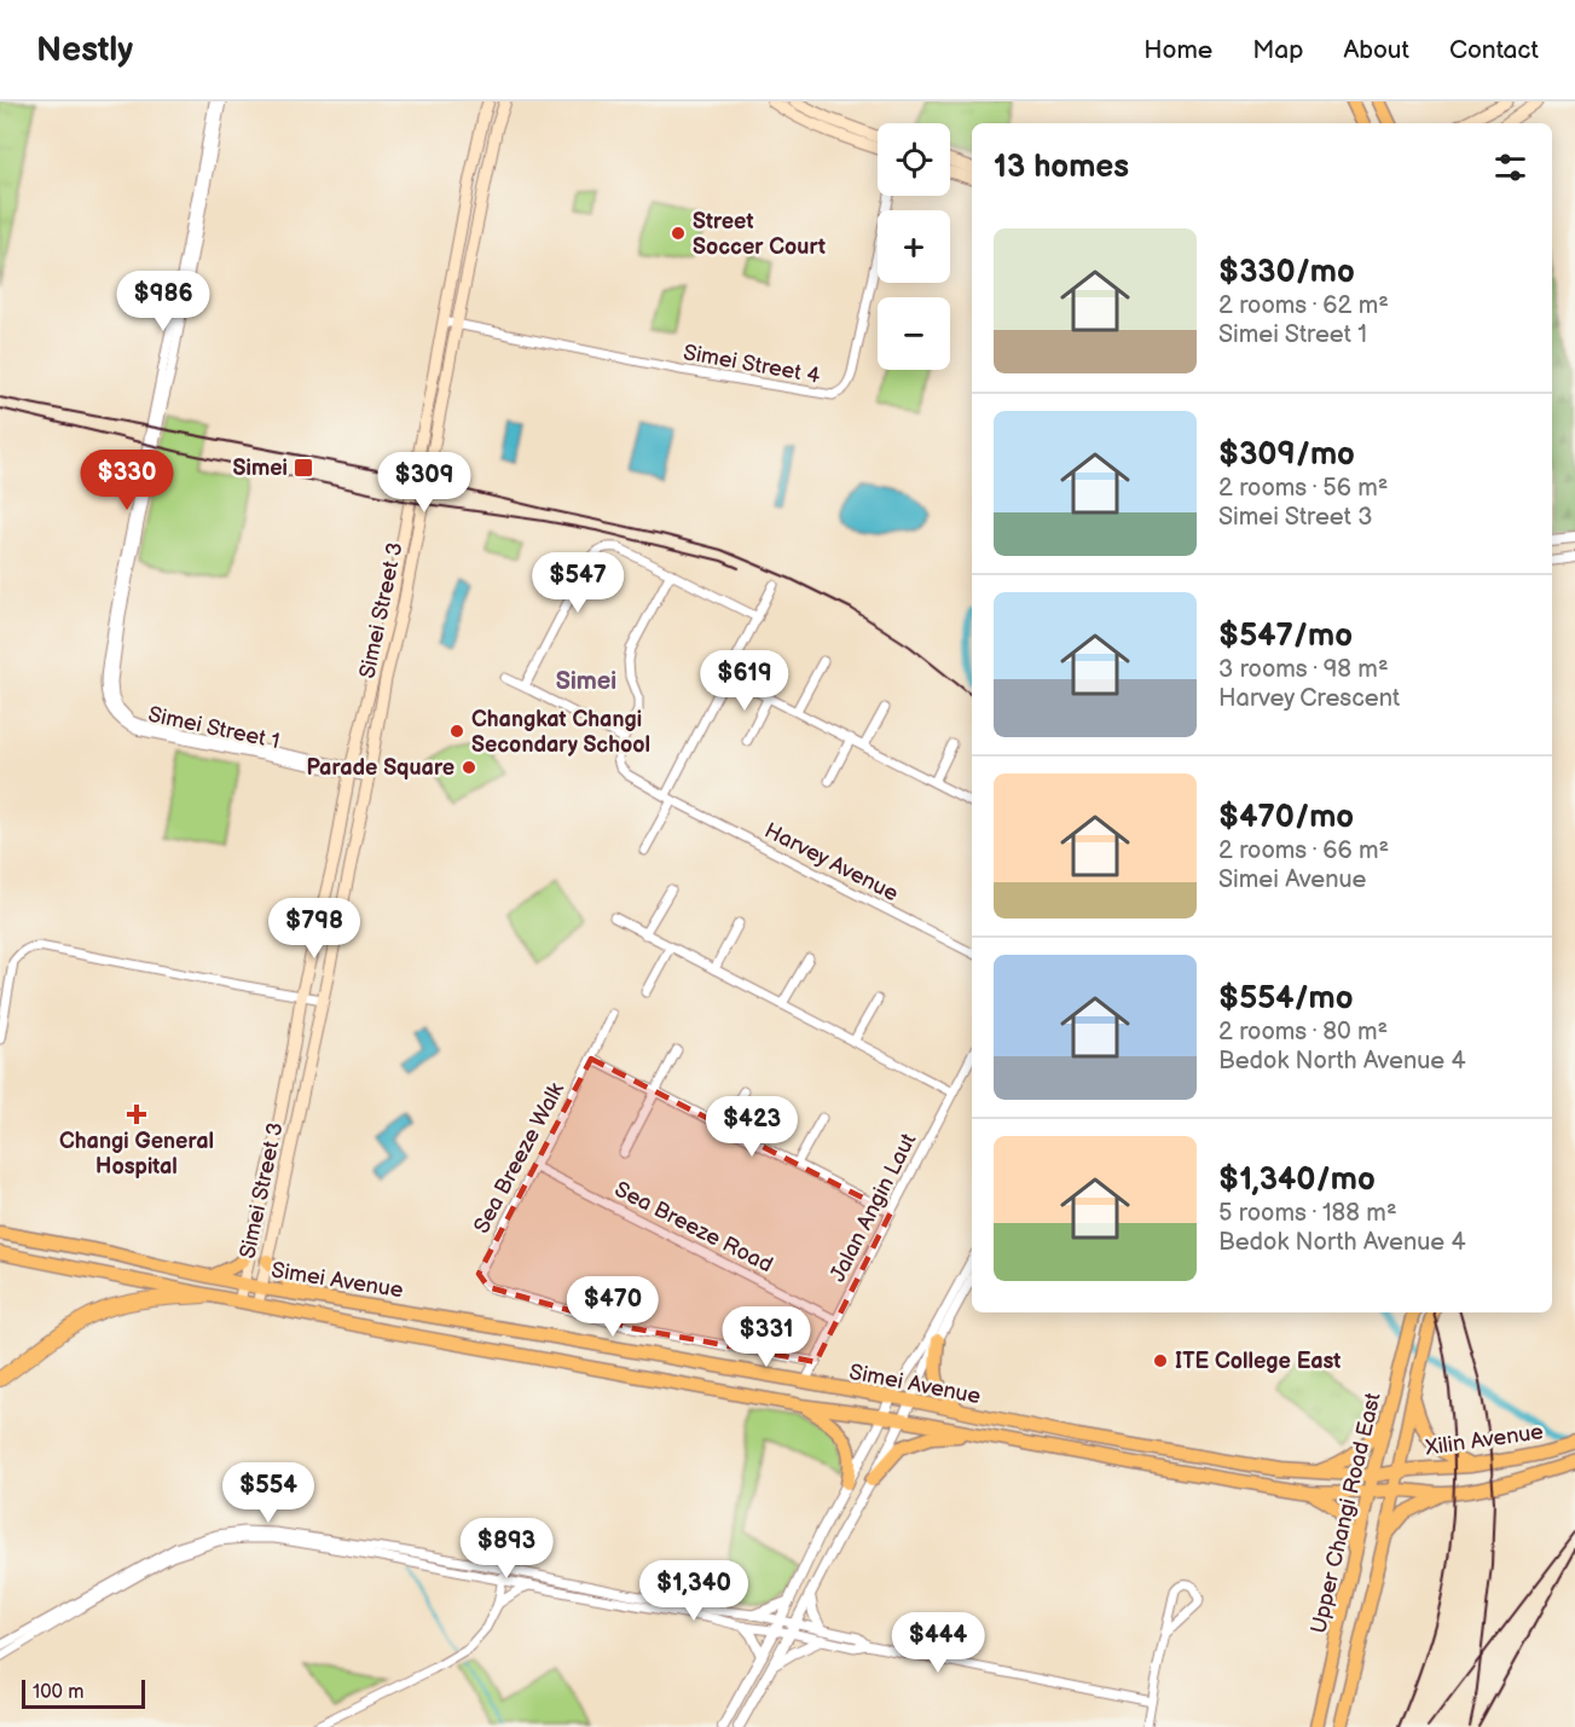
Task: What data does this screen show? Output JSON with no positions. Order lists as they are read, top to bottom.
{
  "streets": {
    "main road": [
      "Simei Street 3",
      "Simei Avenue",
      "Xilin Avenue",
      "Upper Changi Road East"
    ],
    "street": [
      "Simei Street 4",
      "Simei Street 1",
      "Harvey Avenue",
      "Sea Breeze Walk",
      "Jalan Angin Laut",
      "Sea Breeze Road"
    ]
  },
  "crossings": [
    ["Simei Street 4", "Simei Street 3"],
    ["Simei Street 3", "Simei Street 1"],
    ["Simei Street 3", "Simei Avenue"],
    ["Sea Breeze Walk", "Jalan Angin Laut"],
    ["Sea Breeze Walk", "Sea Breeze Road"],
    ["Jalan Angin Laut", "Sea Breeze Road"],
    ["Jalan Angin Laut", "Simei Avenue"],
    ["Simei Avenue", "Xilin Avenue"],
    ["Simei Avenue", "Upper Changi Road East"],
    ["Xilin Avenue", "Upper Changi Road East"]
  ],
  "districts": ["Simei"],
  "places": {
    "other": [
      "Street Soccer Court",
      "Changkat Changi Secondary School",
      "Parade Square",
      "ITE College East"
    ],
    "transit": ["Simei"],
    "health": ["Changi General Hospital"]
  },
  "scale_bar": "100 m",
  "page": {
    "header": "Nestly",
    "nav": [
      "Home",
      "Map",
      "About",
      "Contact"
    ],
    "map_buttons": ["+", "−"],
    "heading": "13 homes",
    "list": [
      {
        "name": "$330/mo",
        "note": "2 rooms · 62 m² · Simei Street 1"
      },
      {
        "name": "$309/mo",
        "note": "2 rooms · 56 m² · Simei Street 3"
      },
      {
        "name": "$547/mo",
        "note": "3 rooms · 98 m² · Harvey Crescent"
      },
      {
        "name": "$470/mo",
        "note": "2 rooms · 66 m² · Simei Avenue"
      },
      {
        "name": "$554/mo",
        "note": "2 rooms · 80 m² · Bedok North Avenue 4"
      },
      {
        "name": "$1,340/mo",
        "note": "5 rooms · 188 m² · Bedok North Avenue 4"
      }
    ],
    "price": [
      "$986",
      "$330",
      "$309",
      "$547",
      "$619",
      "$798",
      "$423",
      "$470",
      "$331",
      "$554",
      "$893",
      "$1,340",
      "$444"
    ],
    "scale": "100 m"
  }
}
